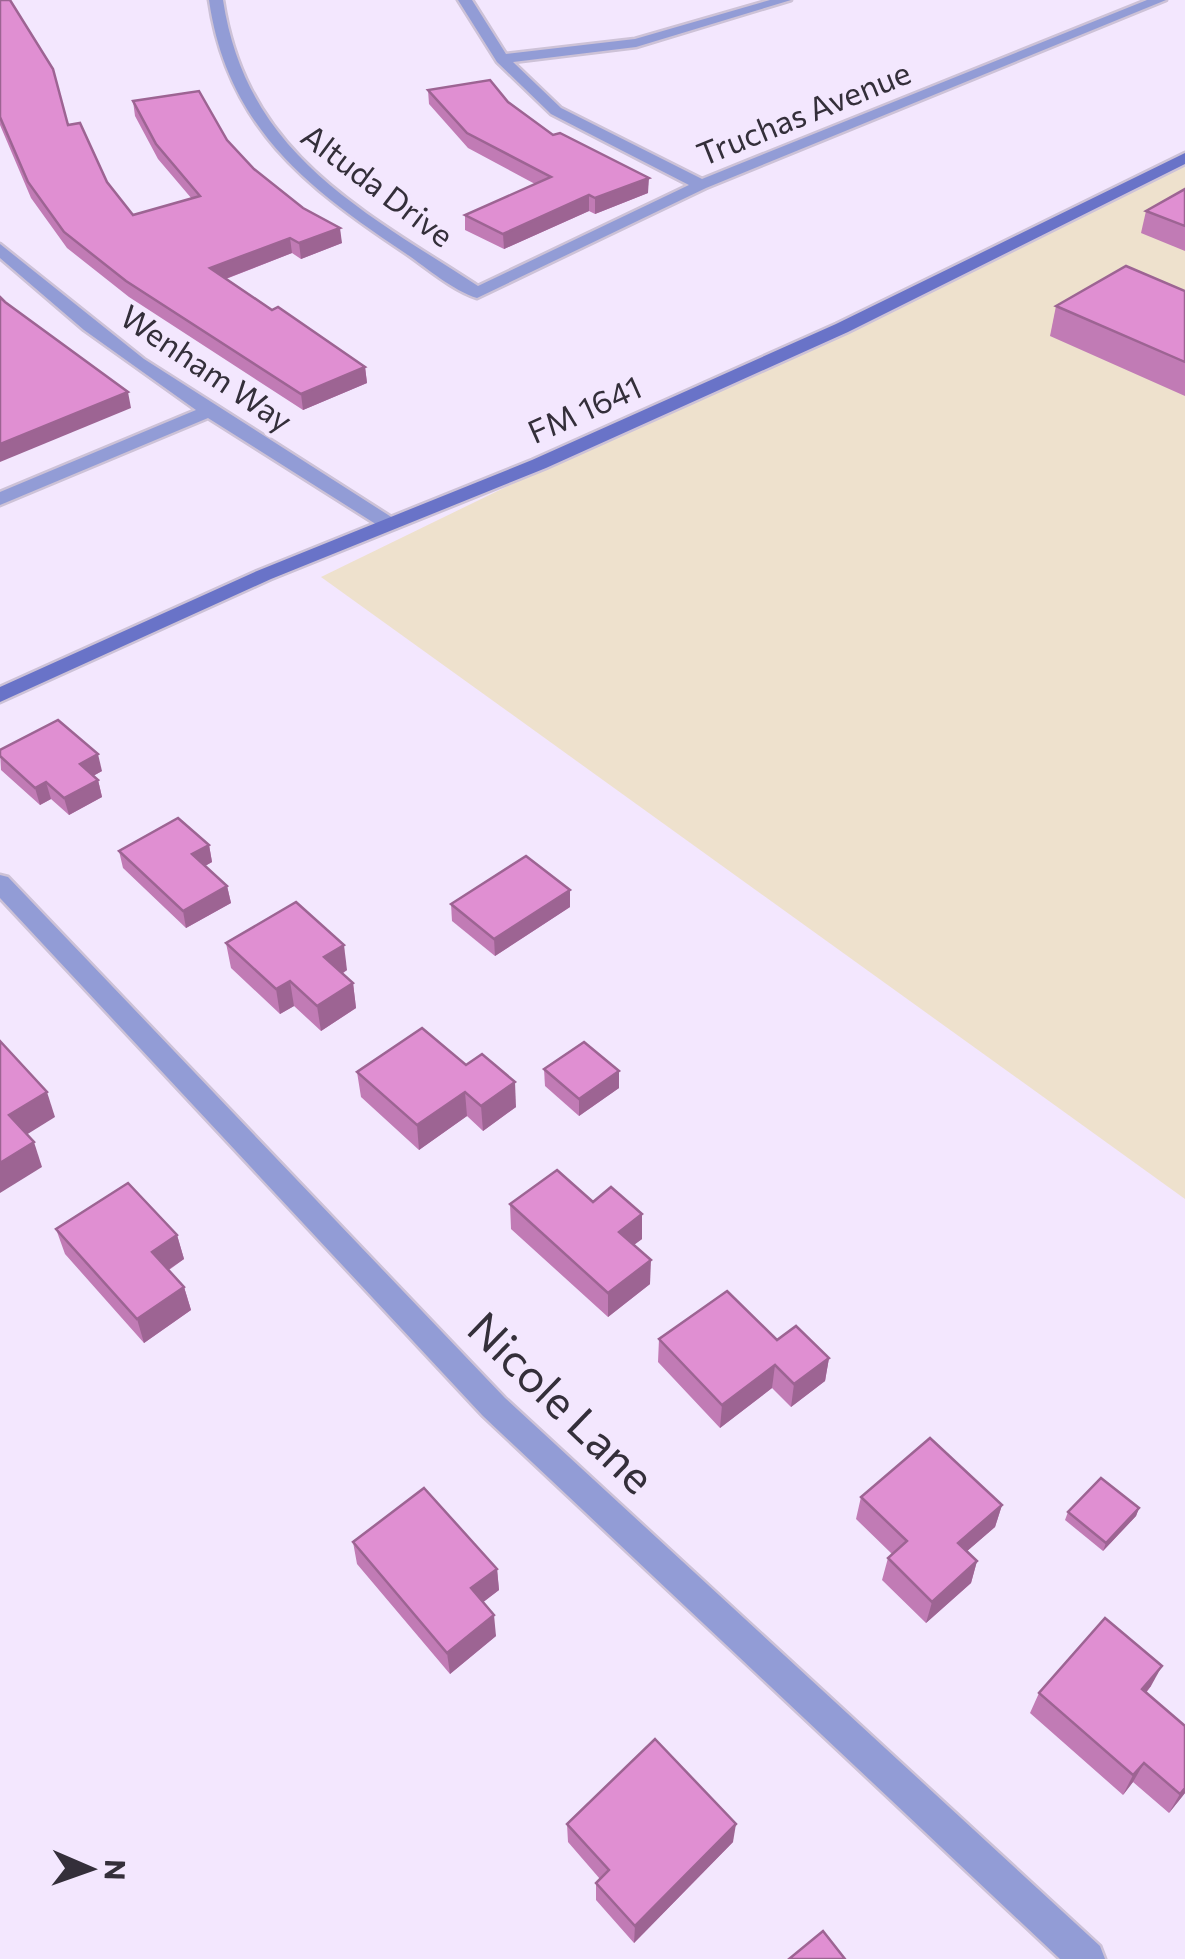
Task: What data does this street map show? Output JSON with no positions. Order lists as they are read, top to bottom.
{
  "streets": {
    "main road": ["FM 1641"],
    "street": [
      "Truchas Avenue",
      "Altuda Drive",
      "Wenham Way",
      "Nicole Lane"
    ]
  },
  "crossings": [
    ["Truchas Avenue", "Altuda Drive"],
    ["Wenham Way", "FM 1641"]
  ],
  "north": "right"
}
